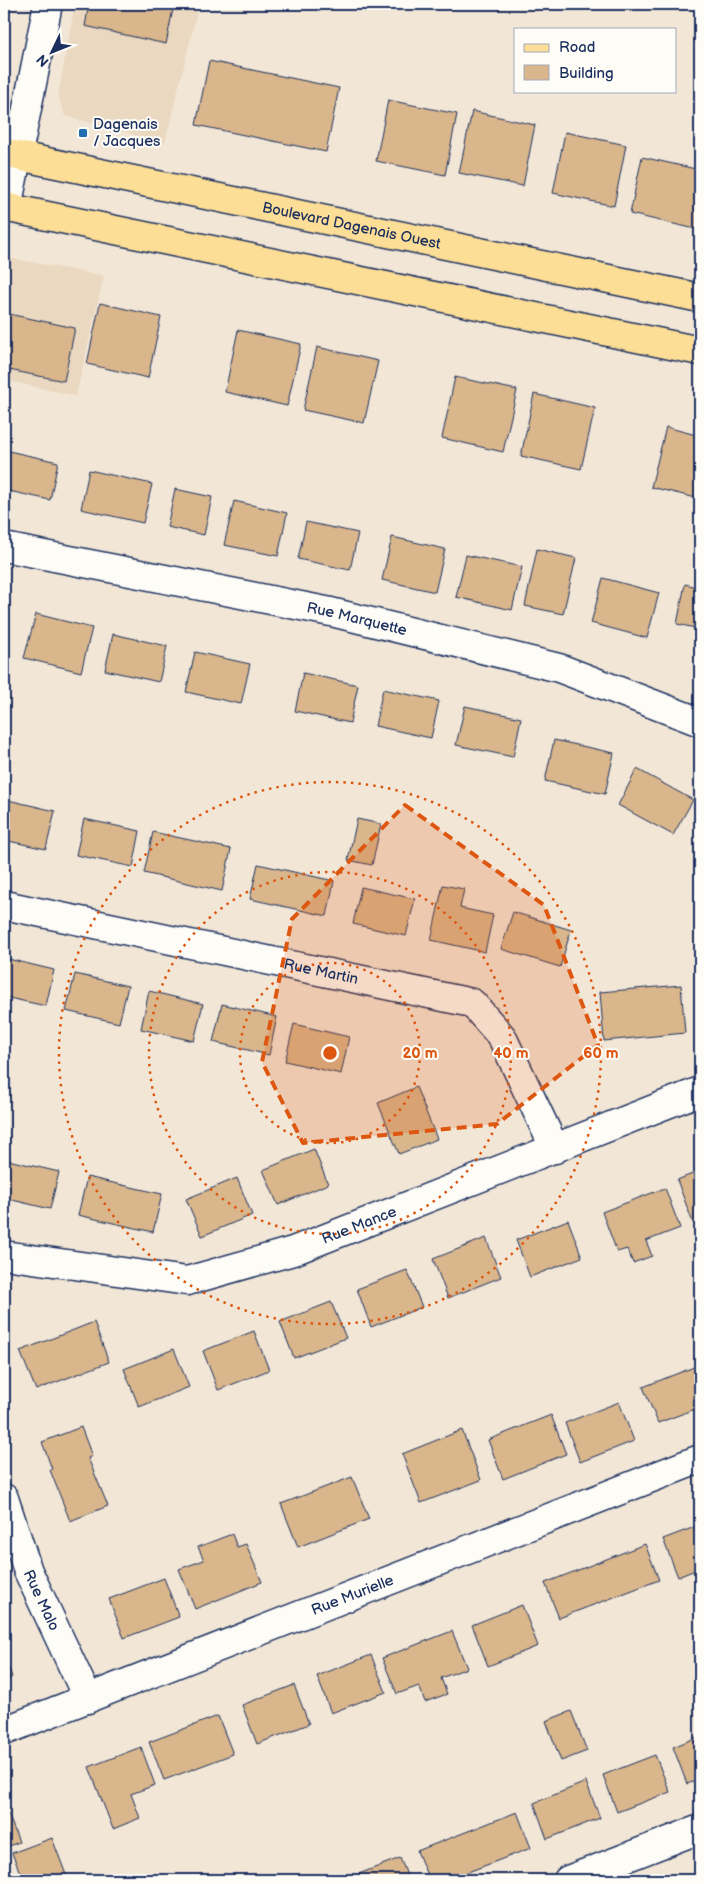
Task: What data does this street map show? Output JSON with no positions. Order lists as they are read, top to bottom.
{
  "streets": {
    "main road": ["Boulevard Dagenais Ouest"],
    "street": [
      "Rue Marquette",
      "Rue Martin",
      "Rue Mance",
      "Rue Murielle",
      "Rue Malo"
    ]
  },
  "crossings": [
    ["Rue Martin", "Rue Mance"],
    ["Rue Murielle", "Rue Malo"]
  ],
  "places": {
    "transit": ["Dagenais / Jacques"]
  },
  "legend": ["Road", "Building"],
  "north": "bottom left",
  "rings": ["20 m", "40 m", "60 m"]
}
